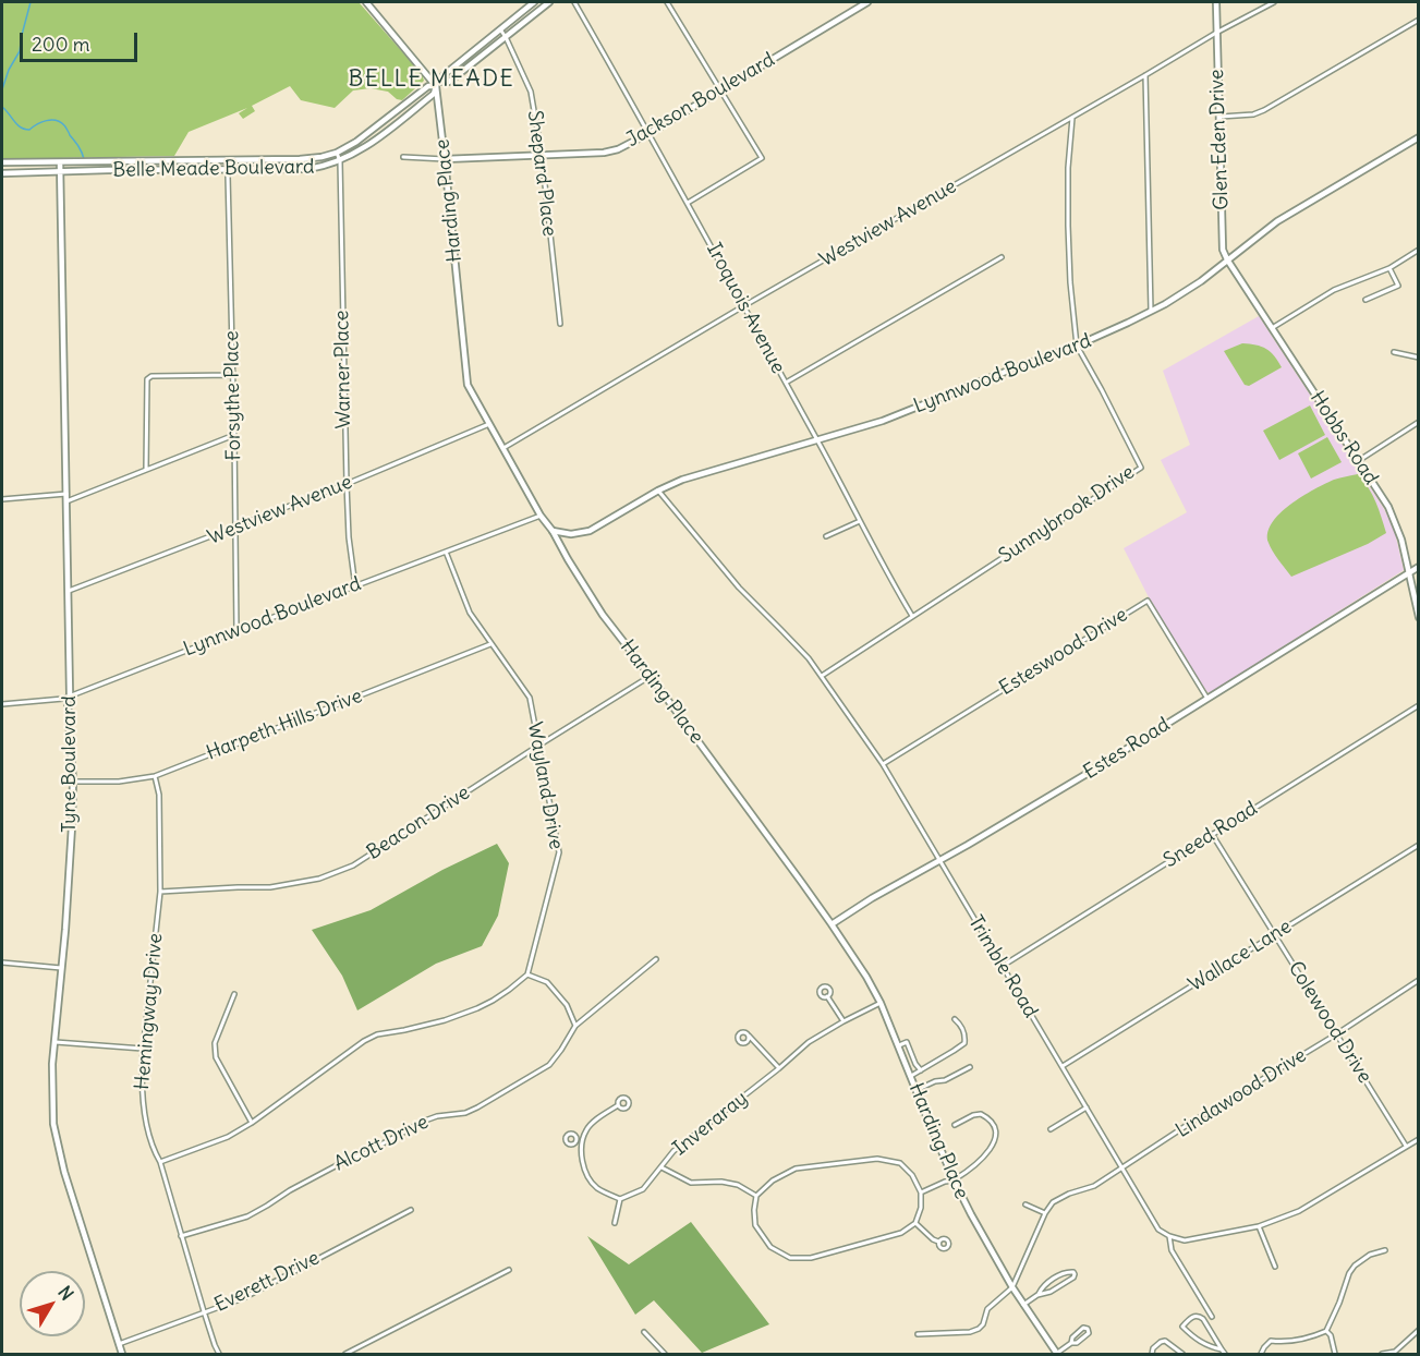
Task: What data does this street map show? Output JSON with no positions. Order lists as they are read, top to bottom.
{
  "streets": {
    "street": [
      "Jackson Boulevard",
      "Glen Eden Drive",
      "Belle Meade Boulevard",
      "Shepard Place",
      "Harding Place",
      "Westview Avenue",
      "Iroquois Avenue",
      "Warner Place",
      "Lynnwood Boulevard",
      "Forsythe Place",
      "Hobbs Road",
      "Sunnybrook Drive",
      "Esteswood Drive",
      "Harpeth Hills Drive",
      "Estes Road",
      "Tyne Boulevard",
      "Wayland Drive",
      "Beacon Drive",
      "Sneed Road",
      "Wallace Lane",
      "Trimble Road",
      "Hemingway Drive",
      "Colewood Drive",
      "Lindawood Drive",
      "Inveraray",
      "Alcott Drive",
      "Everett Drive"
    ]
  },
  "crossings": [
    ["Jackson Boulevard", "Shepard Place"],
    ["Jackson Boulevard", "Harding Place"],
    ["Jackson Boulevard", "Iroquois Avenue"],
    ["Glen Eden Drive", "Westview Avenue"],
    ["Glen Eden Drive", "Lynnwood Boulevard"],
    ["Glen Eden Drive", "Hobbs Road"],
    ["Belle Meade Boulevard", "Shepard Place"],
    ["Belle Meade Boulevard", "Harding Place"],
    ["Belle Meade Boulevard", "Warner Place"],
    ["Belle Meade Boulevard", "Forsythe Place"],
    ["Belle Meade Boulevard", "Tyne Boulevard"],
    ["Harding Place", "Westview Avenue"],
    ["Harding Place", "Lynnwood Boulevard"],
    ["Harding Place", "Estes Road"],
    ["Harding Place", "Beacon Drive"],
    ["Harding Place", "Inveraray"],
    ["Westview Avenue", "Iroquois Avenue"],
    ["Westview Avenue", "Warner Place"],
    ["Westview Avenue", "Forsythe Place"],
    ["Westview Avenue", "Sunnybrook Drive"],
    ["Westview Avenue", "Tyne Boulevard"],
    ["Iroquois Avenue", "Lynnwood Boulevard"],
    ["Iroquois Avenue", "Sunnybrook Drive"],
    ["Warner Place", "Lynnwood Boulevard"],
    ["Lynnwood Boulevard", "Forsythe Place"],
    ["Lynnwood Boulevard", "Sunnybrook Drive"],
    ["Lynnwood Boulevard", "Tyne Boulevard"],
    ["Lynnwood Boulevard", "Wayland Drive"],
    ["Lynnwood Boulevard", "Trimble Road"],
    ["Hobbs Road", "Estes Road"],
    ["Sunnybrook Drive", "Trimble Road"],
    ["Esteswood Drive", "Estes Road"],
    ["Esteswood Drive", "Trimble Road"],
    ["Harpeth Hills Drive", "Tyne Boulevard"],
    ["Harpeth Hills Drive", "Wayland Drive"],
    ["Harpeth Hills Drive", "Hemingway Drive"],
    ["Estes Road", "Trimble Road"],
    ["Tyne Boulevard", "Everett Drive"],
    ["Wayland Drive", "Beacon Drive"],
    ["Beacon Drive", "Hemingway Drive"],
    ["Sneed Road", "Trimble Road"],
    ["Sneed Road", "Colewood Drive"],
    ["Wallace Lane", "Trimble Road"],
    ["Wallace Lane", "Colewood Drive"],
    ["Trimble Road", "Lindawood Drive"],
    ["Hemingway Drive", "Alcott Drive"],
    ["Hemingway Drive", "Everett Drive"],
    ["Colewood Drive", "Lindawood Drive"]
  ],
  "districts": ["BELLE MEADE"],
  "scale_bar": "200 m",
  "north": "top right"
}
